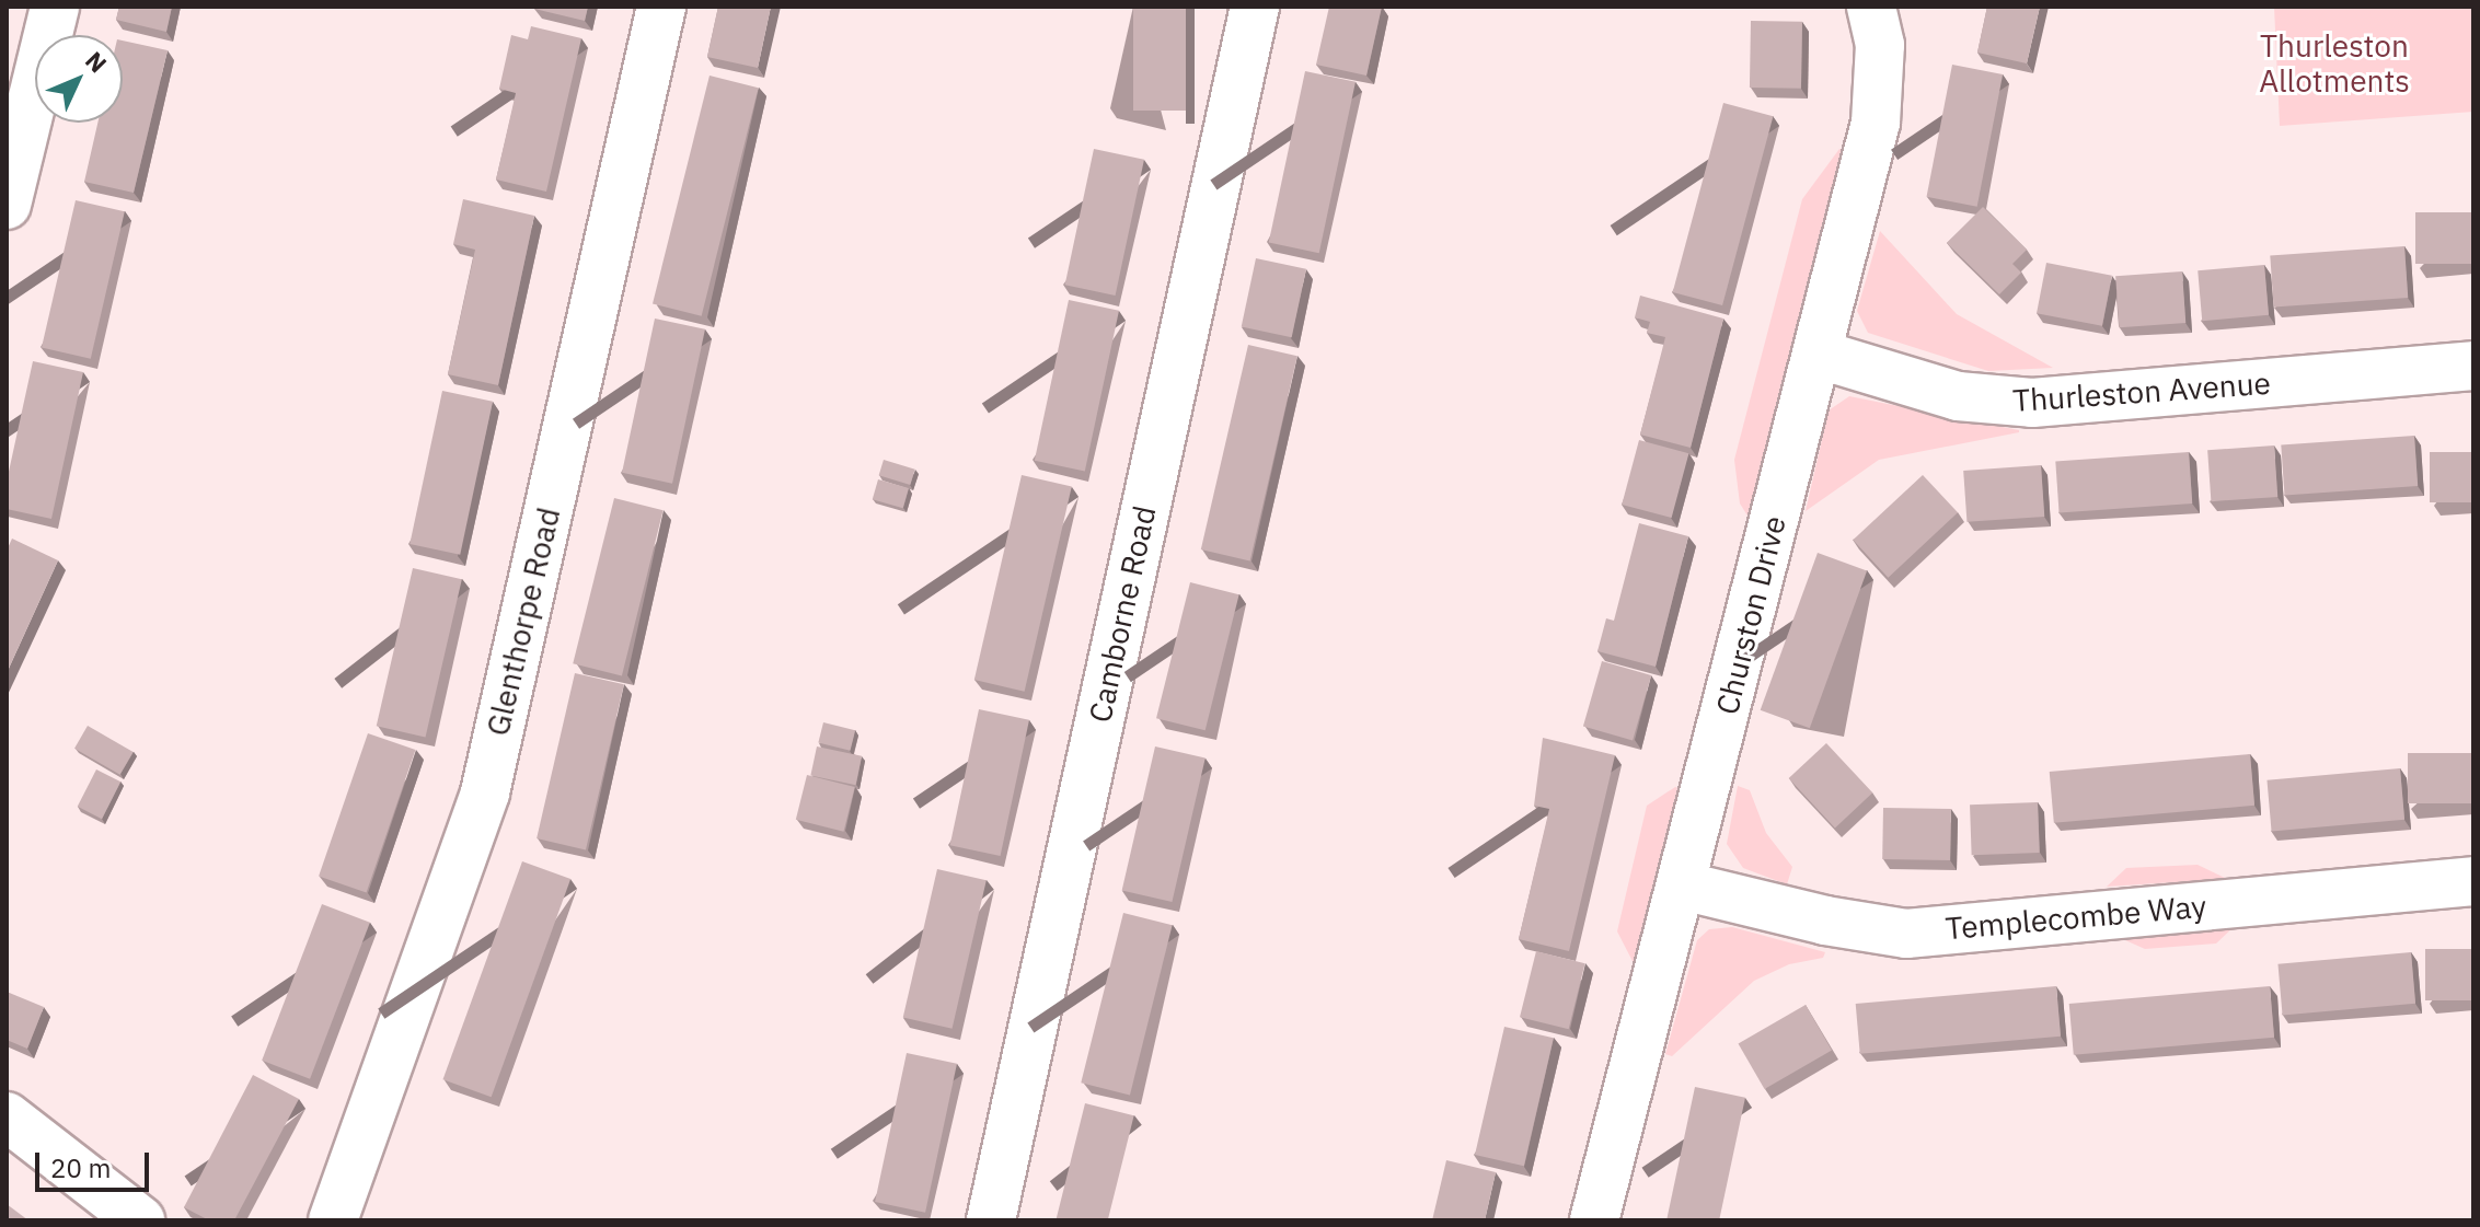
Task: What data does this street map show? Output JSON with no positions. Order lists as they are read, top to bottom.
{
  "streets": {
    "street": [
      "Thurleston Avenue",
      "Camborne Road",
      "Churston Drive",
      "Glenthorpe Road",
      "Templecombe Way"
    ]
  },
  "crossings": [
    ["Thurleston Avenue", "Churston Drive"],
    ["Churston Drive", "Templecombe Way"]
  ],
  "parks": ["Thurleston Allotments"],
  "scale_bar": "20 m",
  "north": "top right"
}
